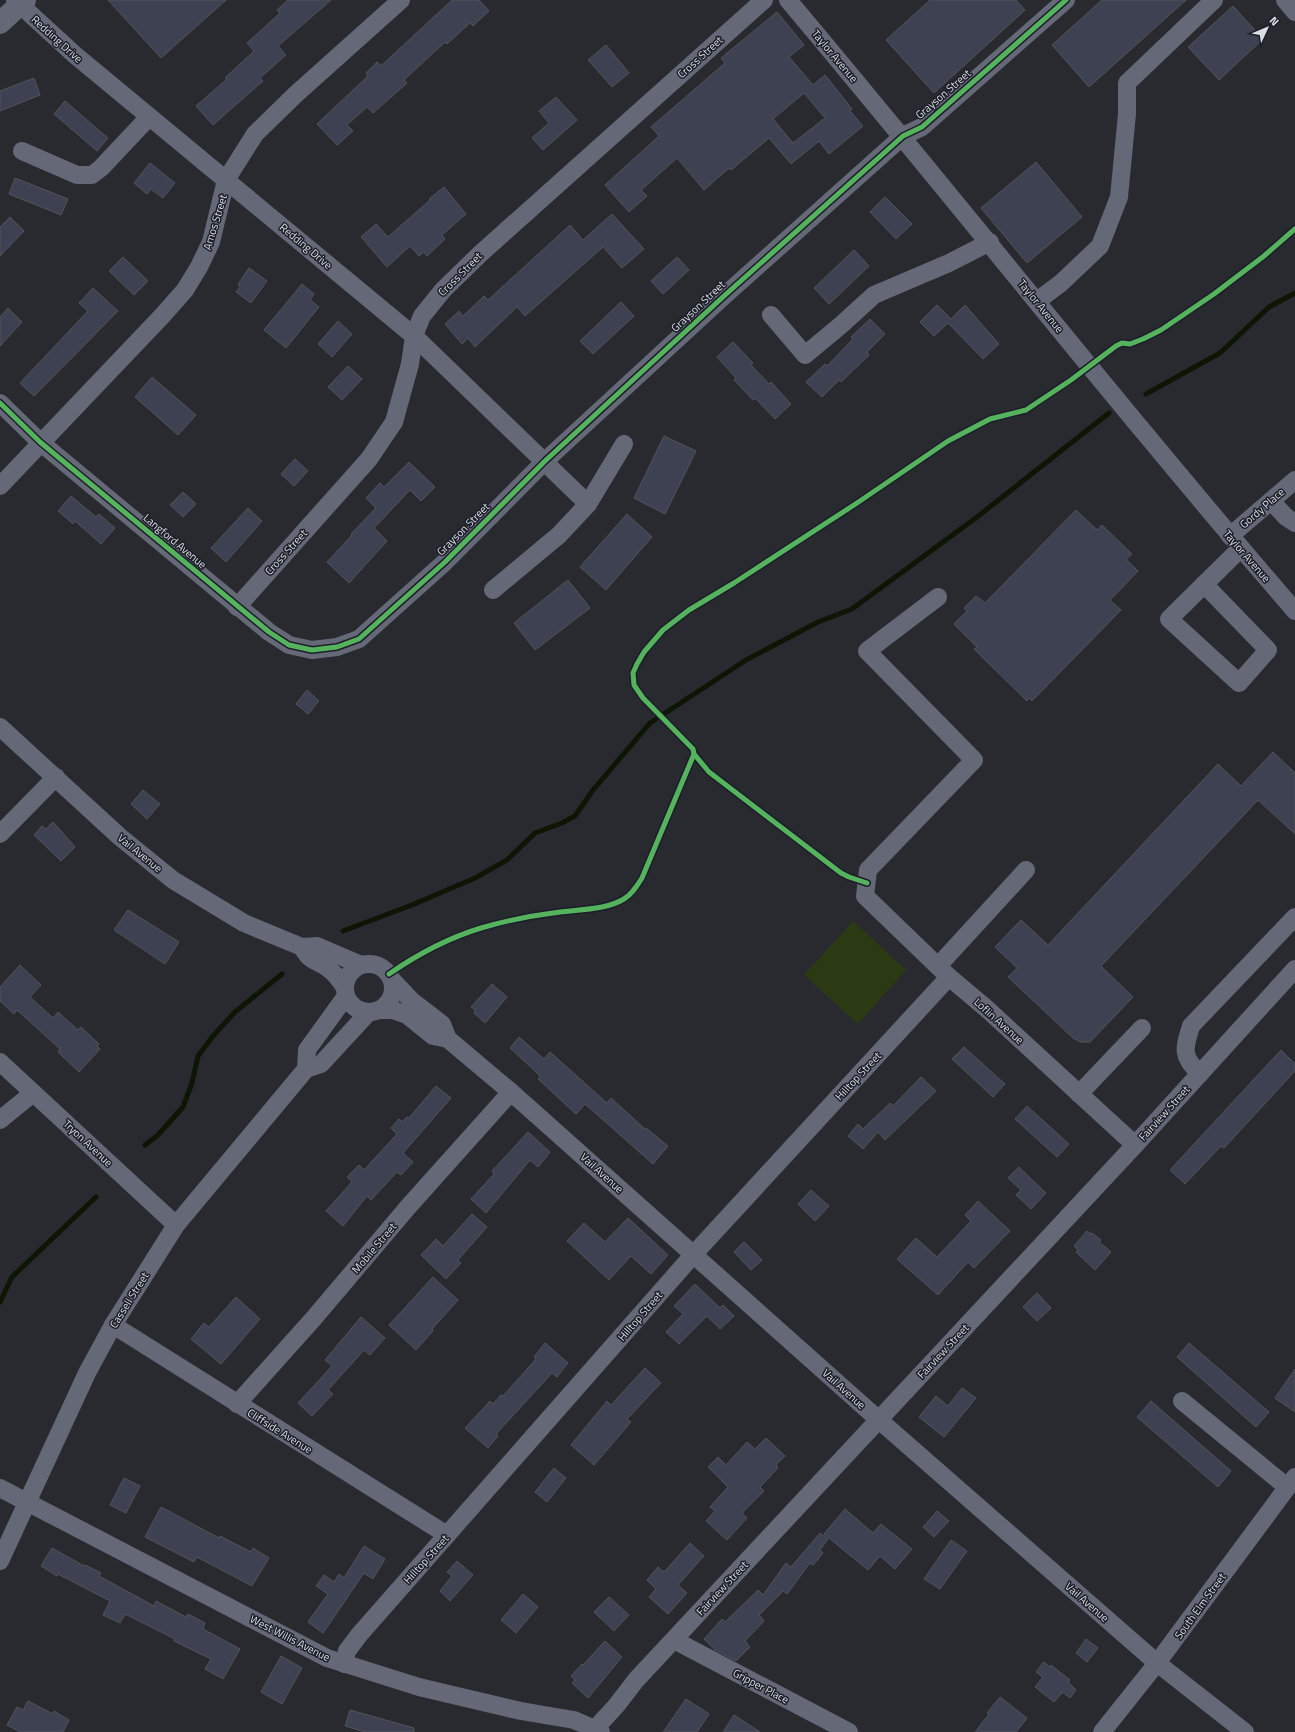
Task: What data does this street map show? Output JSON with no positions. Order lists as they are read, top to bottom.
{
  "streets": {
    "street": [
      "Redding Drive",
      "Taylor Avenue",
      "Cross Street",
      "Grayson Street",
      "Amos Street",
      "Gordy Place",
      "Langford Avenue",
      "Vail Avenue",
      "Loflin Avenue",
      "Hilltop Street",
      "Fairview Street",
      "Tryon Avenue",
      "Mobile Street",
      "Cassell Street",
      "Cliffside Avenue",
      "South Elm Street",
      "West Willis Avenue",
      "Gripper Place"
    ]
  },
  "crossings": [
    ["Redding Drive", "Cross Street"],
    ["Redding Drive", "Grayson Street"],
    ["Redding Drive", "Amos Street"],
    ["Taylor Avenue", "Grayson Street"],
    ["Taylor Avenue", "Gordy Place"],
    ["Cross Street", "Langford Avenue"],
    ["Grayson Street", "Langford Avenue"],
    ["Amos Street", "Langford Avenue"],
    ["Vail Avenue", "Hilltop Street"],
    ["Vail Avenue", "Fairview Street"],
    ["Vail Avenue", "Mobile Street"],
    ["Vail Avenue", "Cassell Street"],
    ["Vail Avenue", "South Elm Street"],
    ["Loflin Avenue", "Hilltop Street"],
    ["Loflin Avenue", "Fairview Street"],
    ["Hilltop Street", "Cliffside Avenue"],
    ["Hilltop Street", "West Willis Avenue"],
    ["Fairview Street", "West Willis Avenue"],
    ["Fairview Street", "Gripper Place"],
    ["Tryon Avenue", "Cassell Street"],
    ["Mobile Street", "Cliffside Avenue"],
    ["Cassell Street", "Cliffside Avenue"],
    ["Cassell Street", "West Willis Avenue"]
  ],
  "north": "top right"
}
